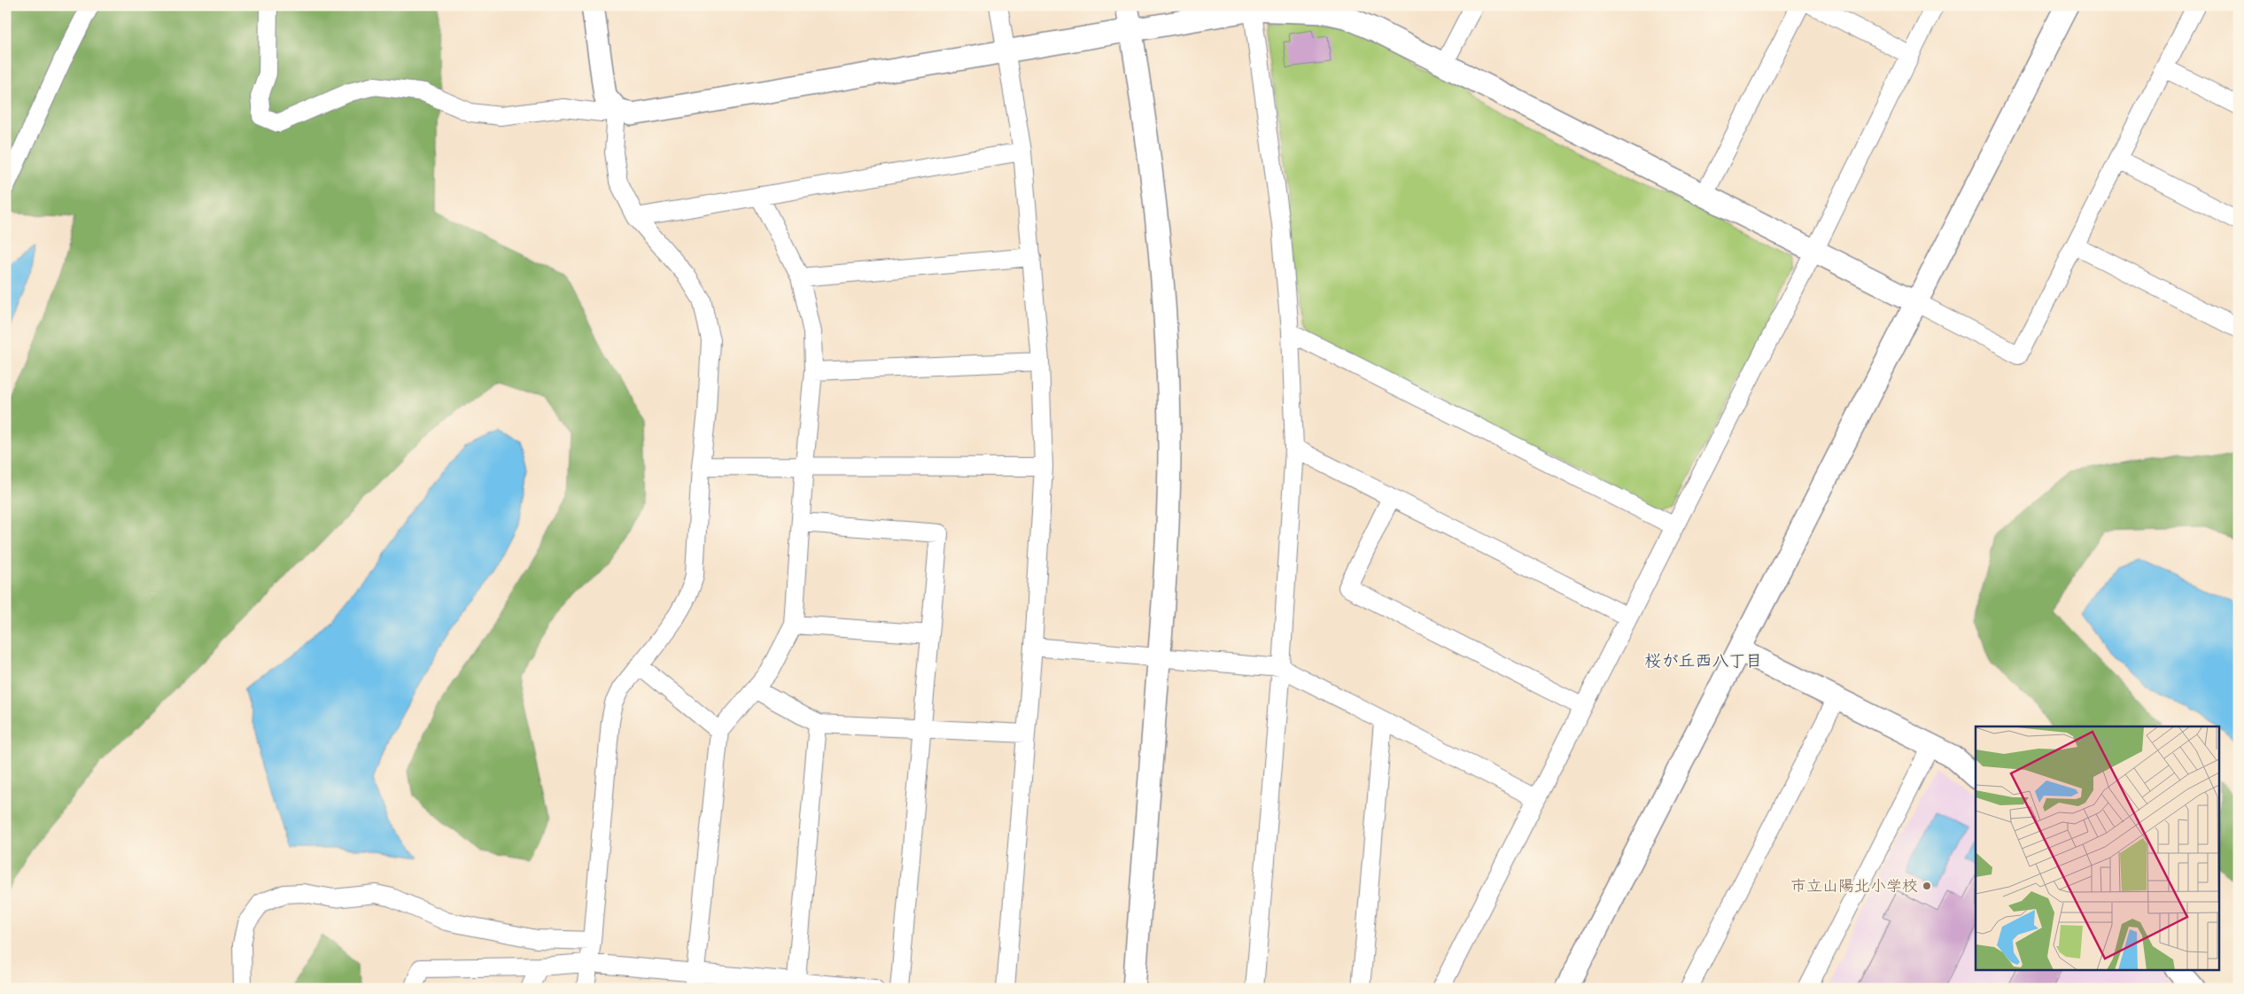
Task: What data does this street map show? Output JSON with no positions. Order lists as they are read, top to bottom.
{
  "districts": ["桜が丘西八丁目"],
  "places": ["市立山陽北小学校"]
}
